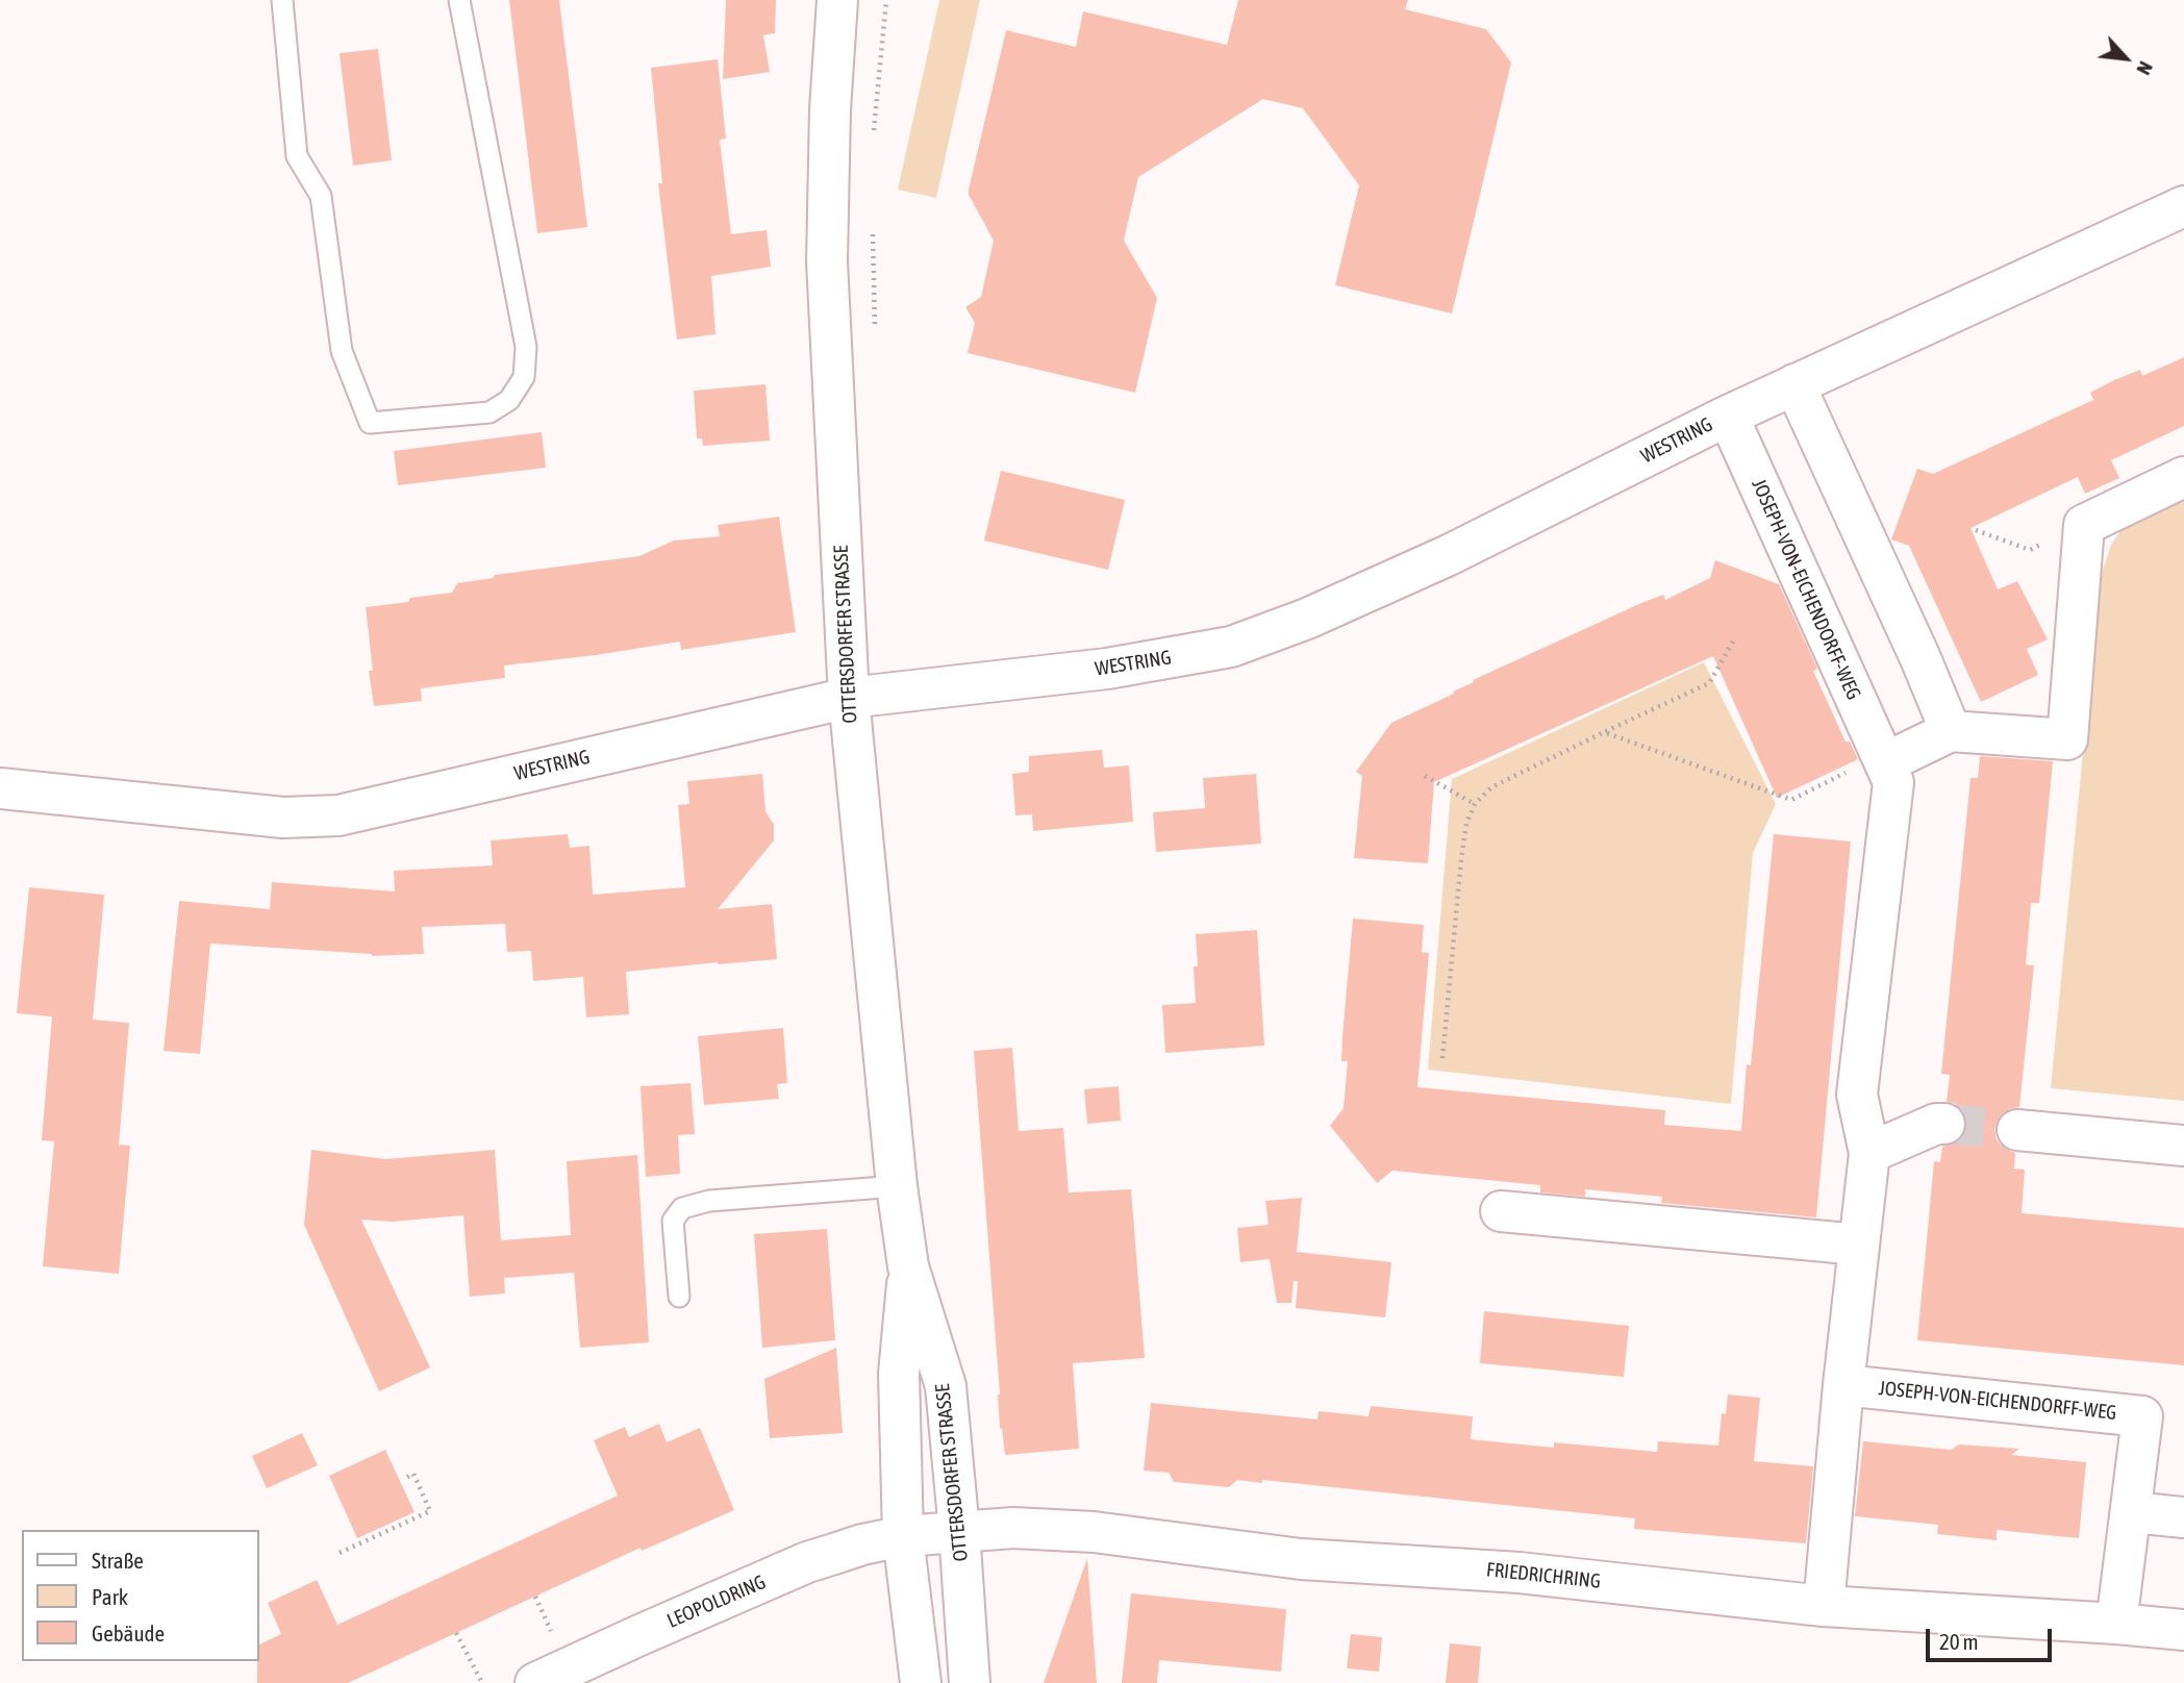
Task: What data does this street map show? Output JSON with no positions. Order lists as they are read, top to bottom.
{
  "streets": {
    "street": [
      "WESTRING",
      "JOSEPH-VON-EICHENDORFF-WEG",
      "OTTERSDORFER STRASSE",
      "FRIEDRICHRING",
      "LEOPOLDRING"
    ]
  },
  "crossings": [
    ["WESTRING", "JOSEPH-VON-EICHENDORFF-WEG"],
    ["WESTRING", "OTTERSDORFER STRASSE"],
    ["JOSEPH-VON-EICHENDORFF-WEG", "FRIEDRICHRING"],
    ["OTTERSDORFER STRASSE", "FRIEDRICHRING"],
    ["OTTERSDORFER STRASSE", "LEOPOLDRING"],
    ["FRIEDRICHRING", "LEOPOLDRING"]
  ],
  "legend": ["Straße", "Park", "Gebäude"],
  "scale_bar": "20 m",
  "north": "bottom right"
}
